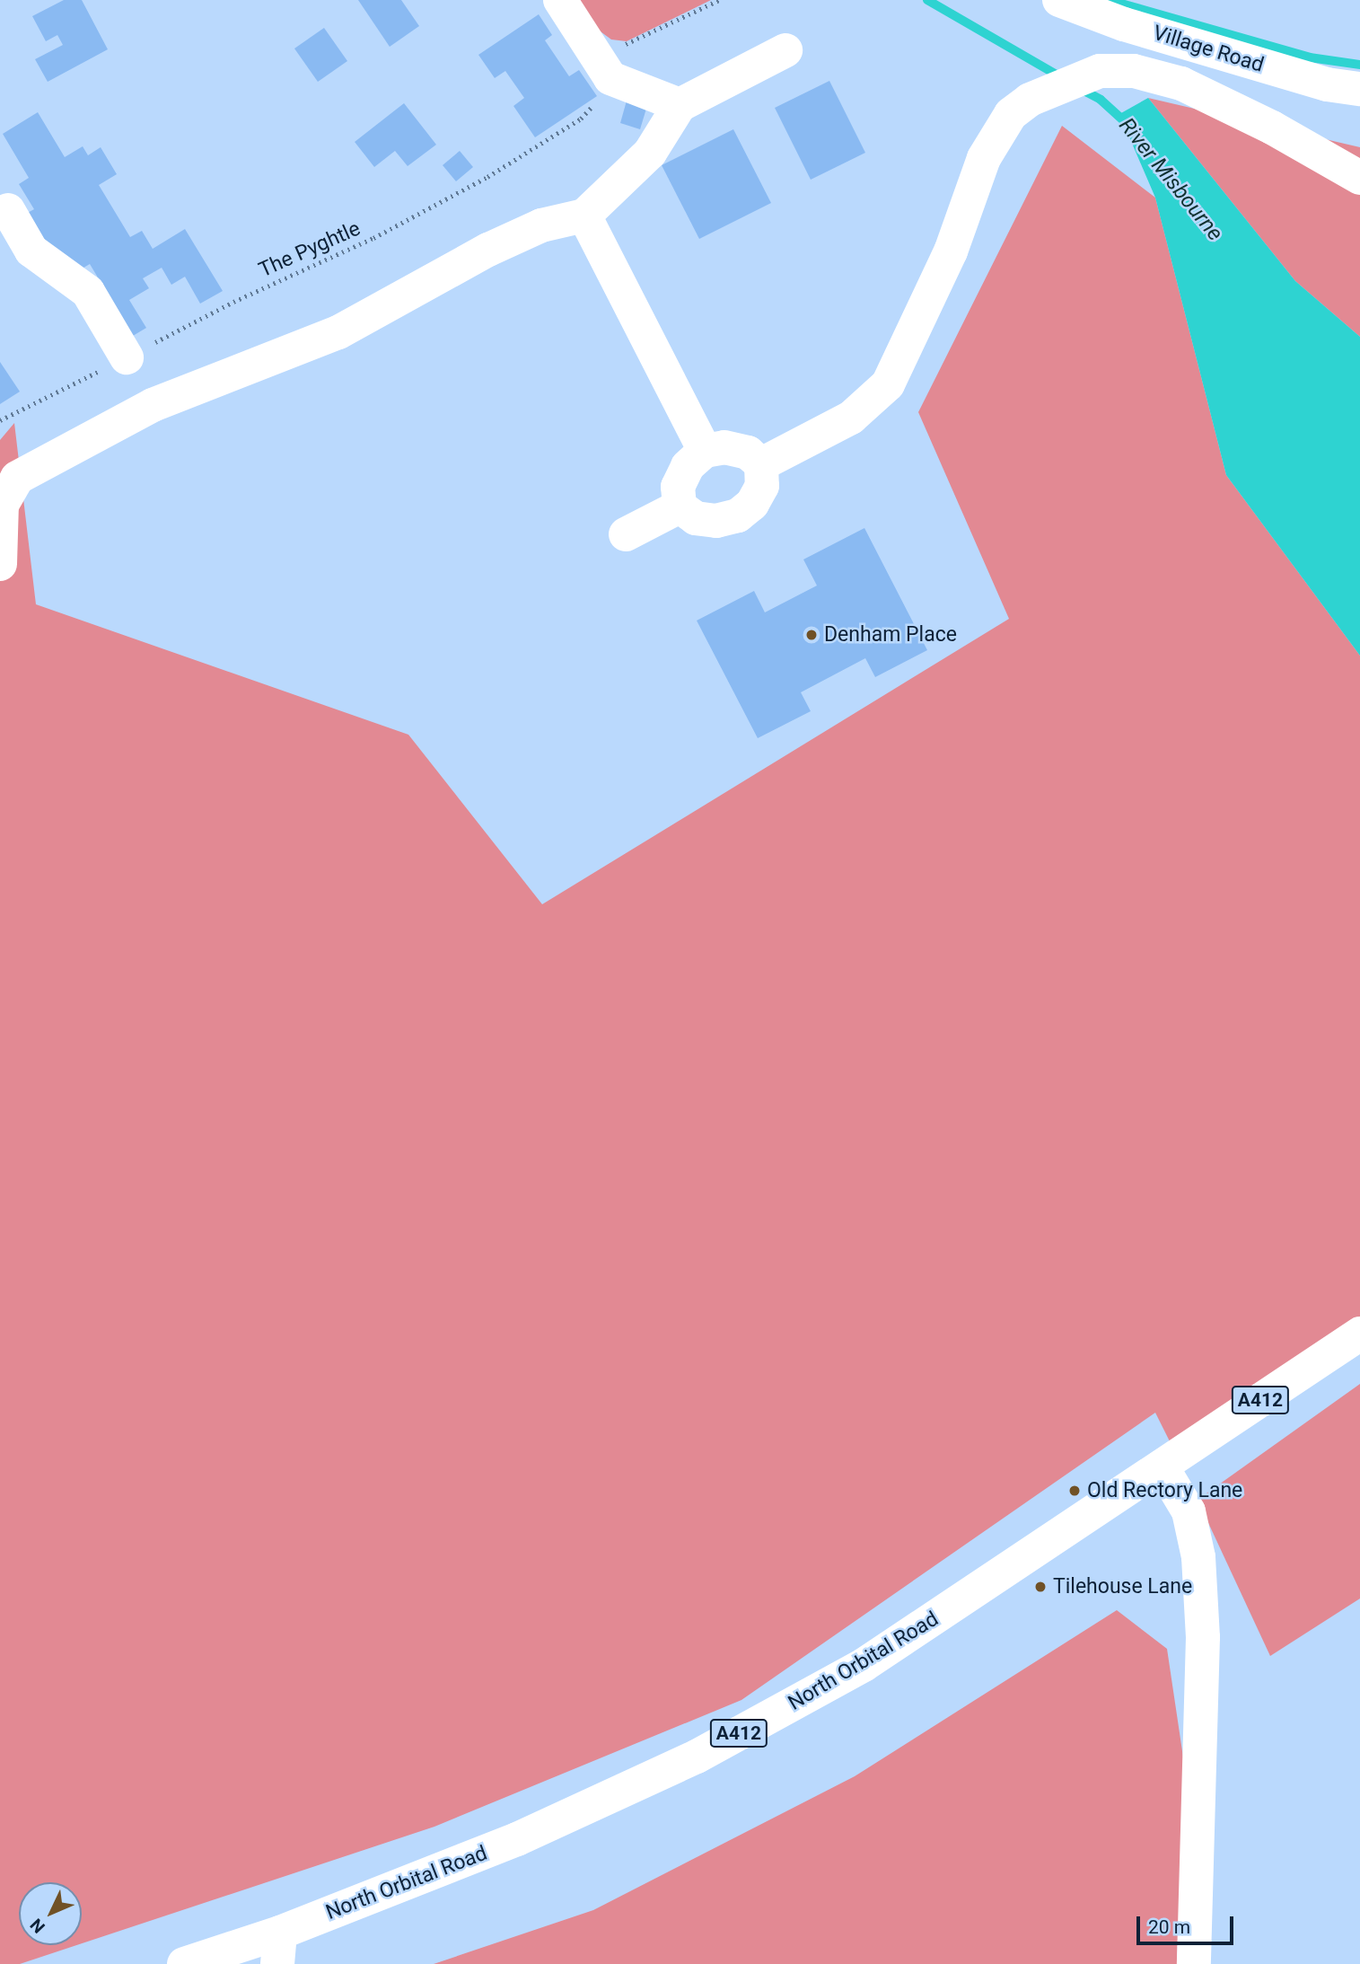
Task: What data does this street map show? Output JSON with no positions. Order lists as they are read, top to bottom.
{
  "streets": {
    "main road": ["Village Road", "A412", "North Orbital Road"],
    "path": ["The Pyghtle"]
  },
  "water": ["River Misbourne"],
  "places": ["Denham Place", "Old Rectory Lane", "Tilehouse Lane"],
  "scale_bar": "20 m",
  "north": "bottom left"
}
